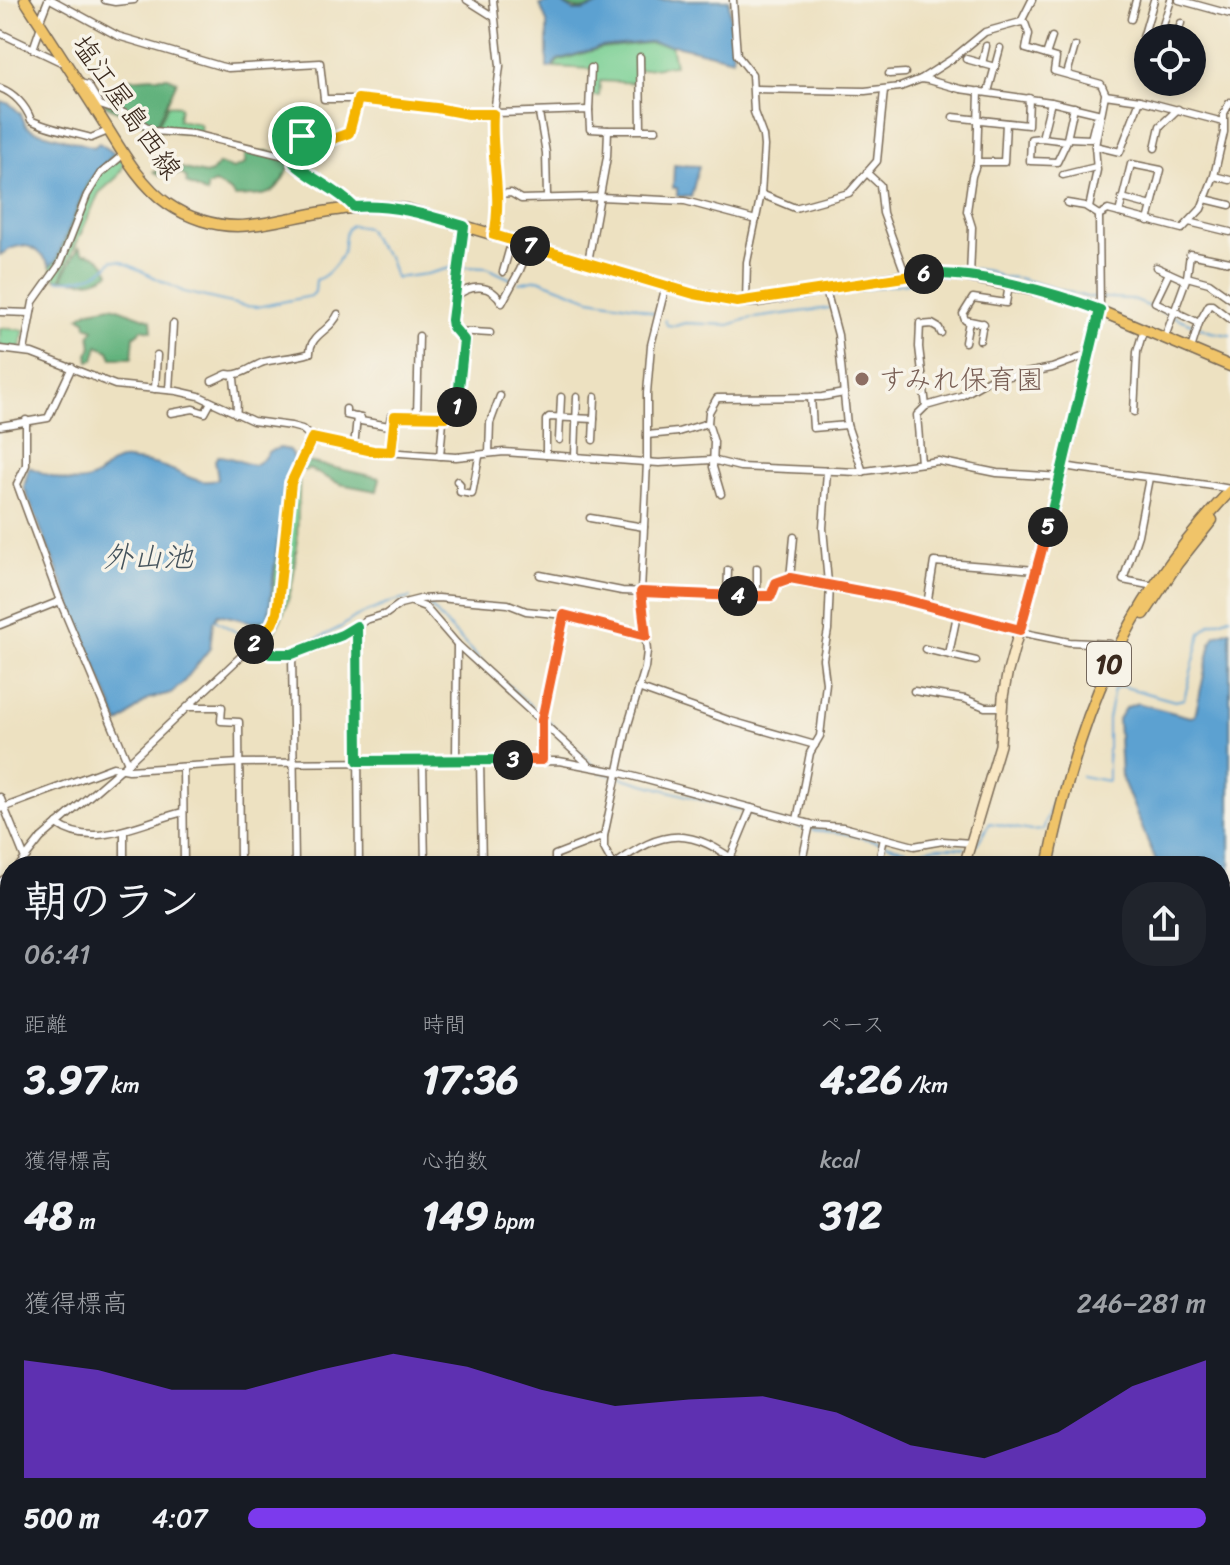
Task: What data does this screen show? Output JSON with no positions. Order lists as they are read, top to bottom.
{
  "streets": {
    "main road": ["塩江屋島西線", "10"]
  },
  "water": ["外山池"],
  "places": ["すみれ保育園"],
  "page": {
    "pins": [
      "7",
      "6",
      "1",
      "5",
      "4",
      "2",
      "3"
    ],
    "heading": ["朝のラン", "06:41"],
    "stats": [
      ["距離", "3.97 km"],
      ["時間", "17:36"],
      ["ペース", "4:26 /km"],
      ["獲得標高", "48 m"],
      ["心拍数", "149 bpm"],
      ["kcal", "312"]
    ],
    "chart": ["獲得標高", "246–281 m"],
    "list": [
      {
        "name": "500 m",
        "note": "4:07"
      }
    ]
  }
}
